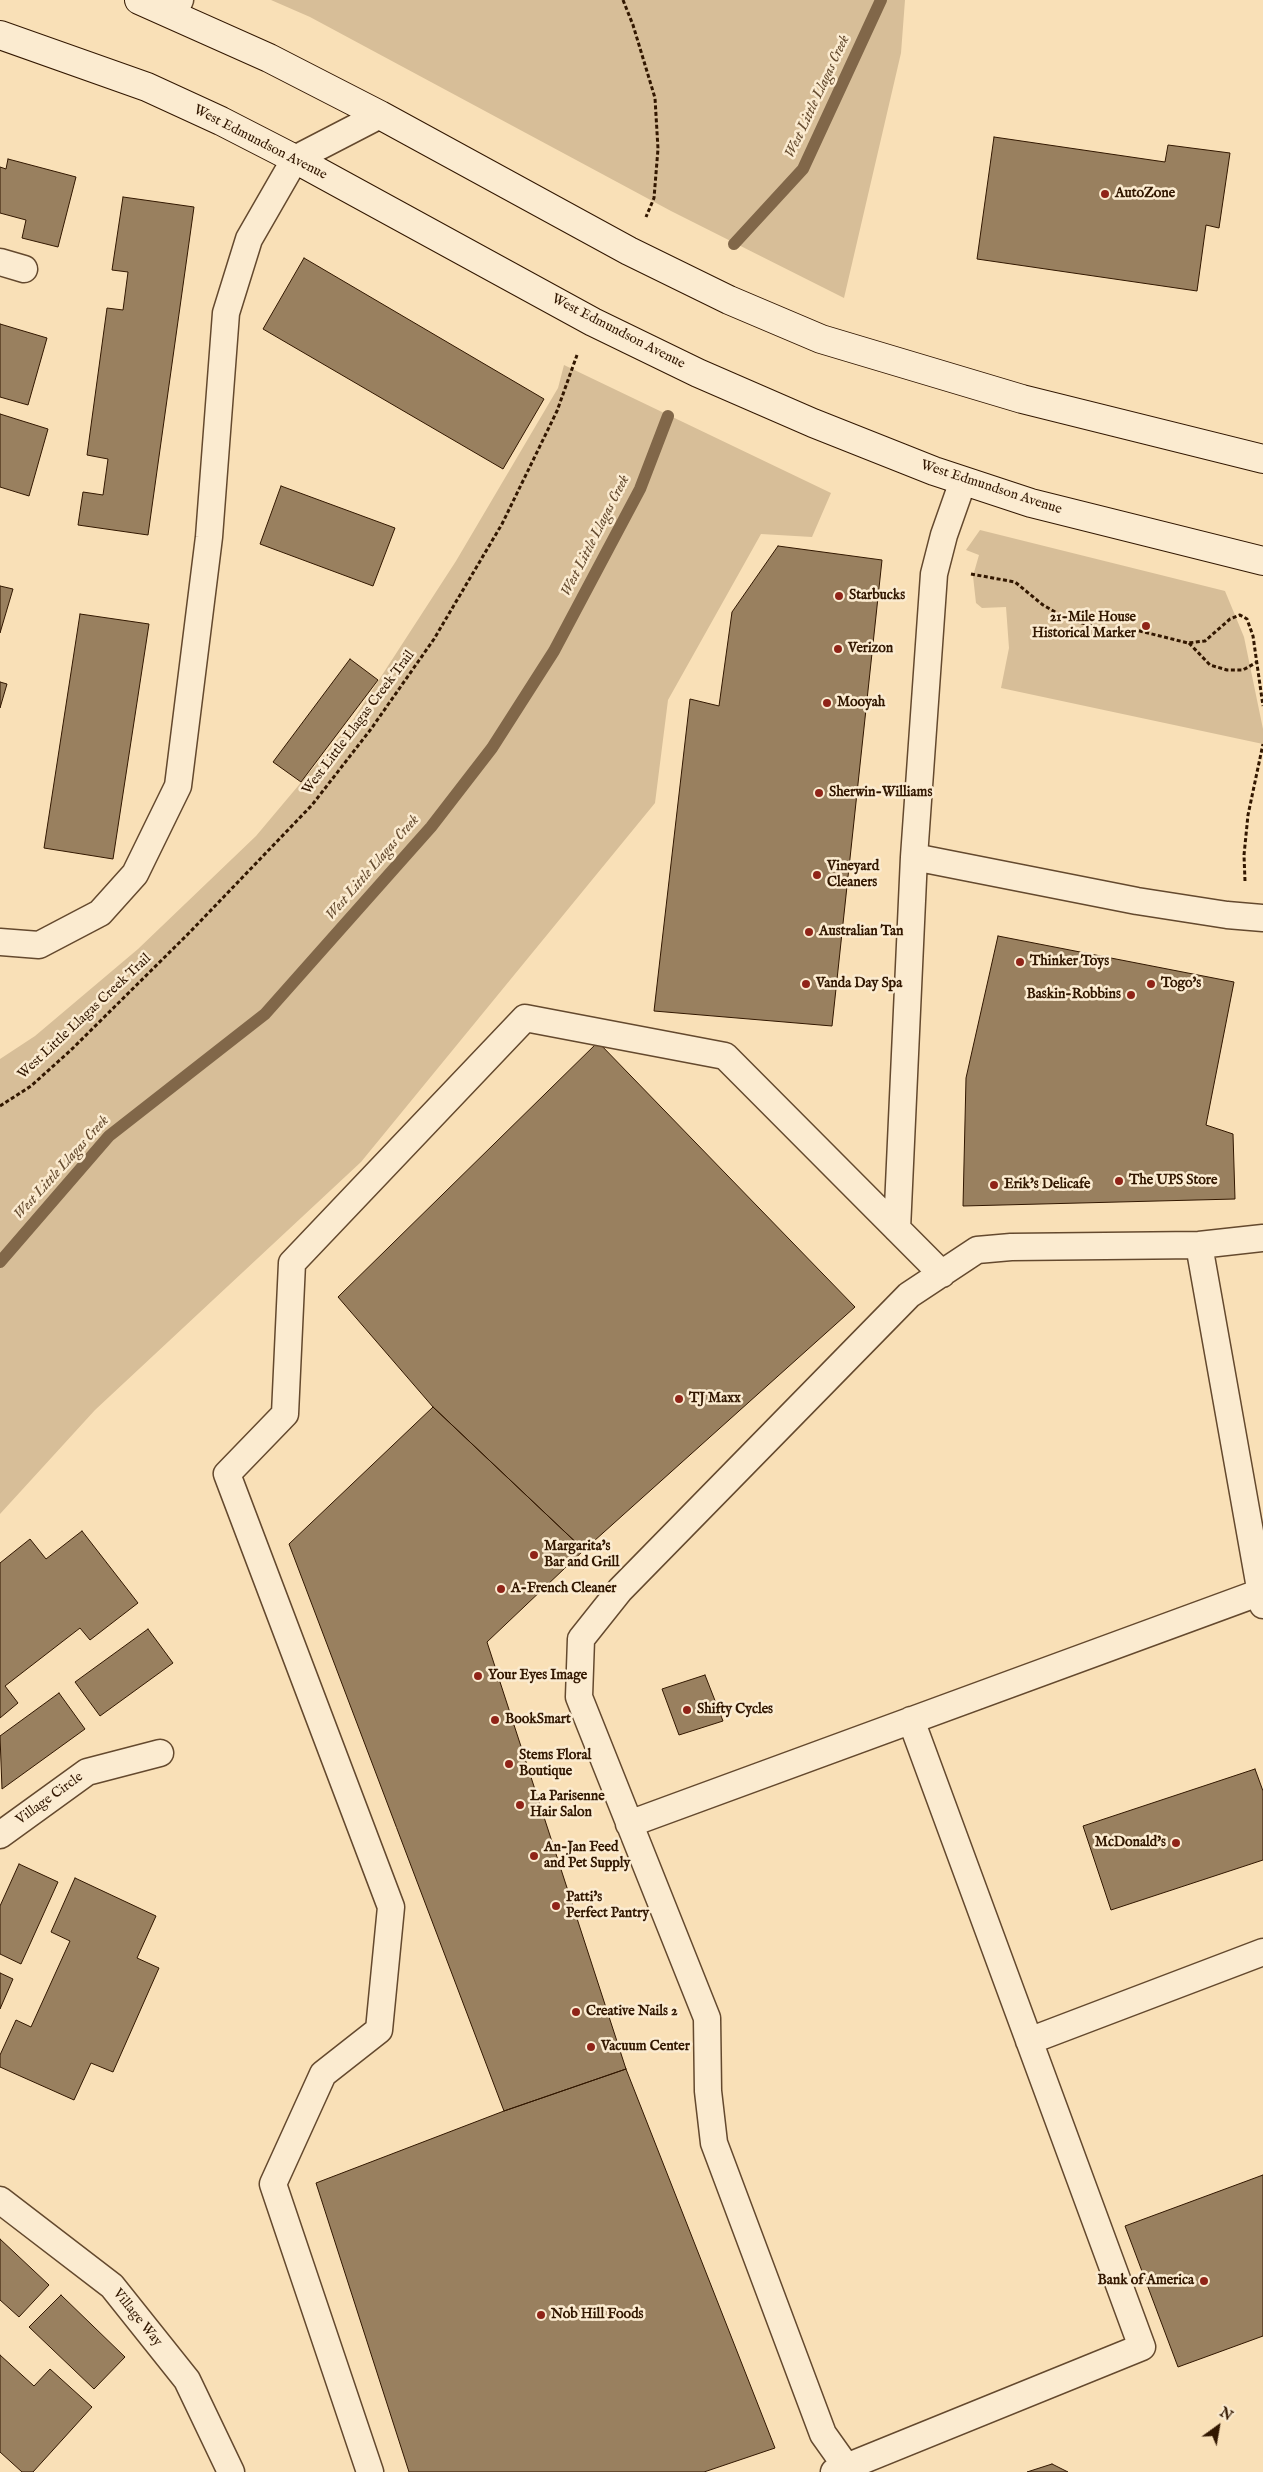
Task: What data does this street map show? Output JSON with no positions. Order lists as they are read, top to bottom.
{
  "streets": {
    "street": ["West Edmundson Avenue"],
    "lane": ["Village Circle", "Village Way"],
    "path": ["West Little Llagas Creek Trail"]
  },
  "water": ["West Little Llagas Creek"],
  "places": [
    "AutoZone",
    "Starbucks",
    "21-Mile House Historical Marker",
    "Verizon",
    "Mooyah",
    "Sherwin-Williams",
    "Vineyard Cleaners",
    "Australian Tan",
    "Thinker Toys",
    "Vanda Day Spa",
    "Togo's",
    "Baskin-Robbins",
    "The UPS Store",
    "Erik's Delicafe",
    "TJ Maxx",
    "Margarita's Bar and Grill",
    "A-French Cleaner",
    "Your Eyes Image",
    "Shifty Cycles",
    "BookSmart",
    "Stems Floral Boutique",
    "La Parisenne Hair Salon",
    "McDonald's",
    "An-Jan Feed and Pet Supply",
    "Patti's Perfect Pantry",
    "Creative Nails 2",
    "Vacuum Center",
    "Bank of America",
    "Nob Hill Foods"
  ],
  "north": "top right"
}
